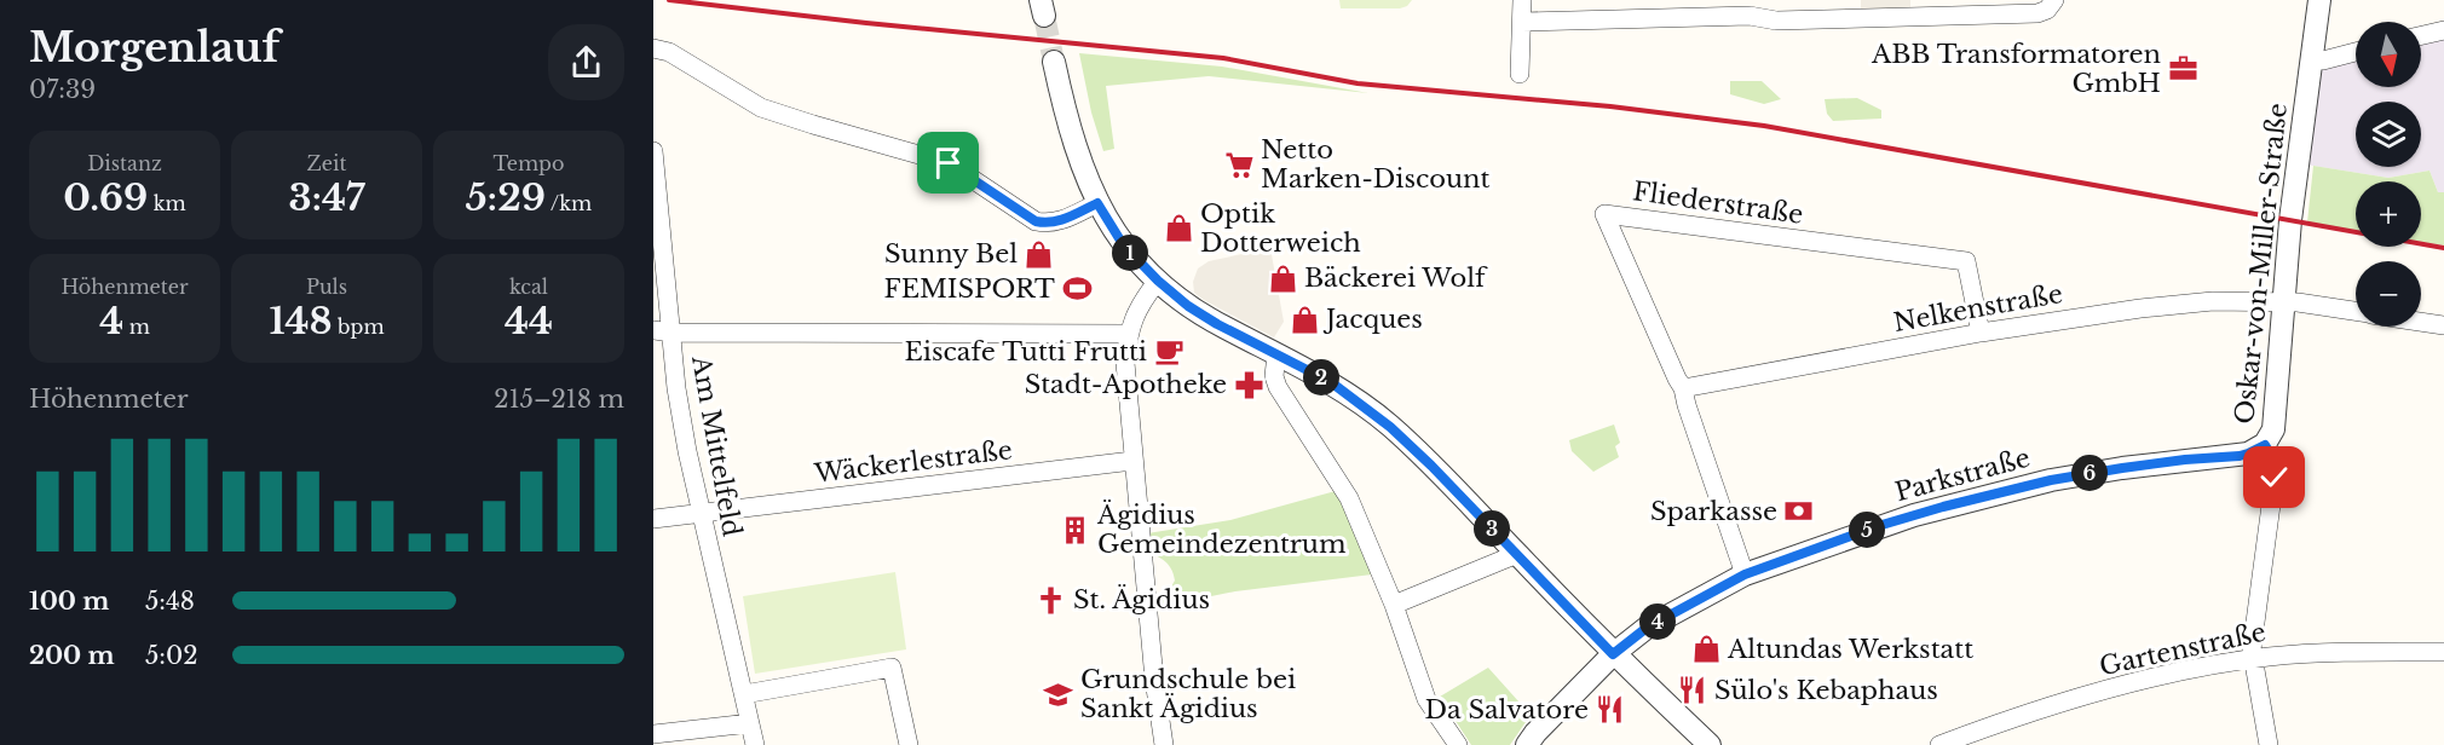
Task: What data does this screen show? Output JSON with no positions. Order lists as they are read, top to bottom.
{
  "streets": {
    "street": [
      "Fliederstraße",
      "Oskar-von-Miller-Straße",
      "Nelkenstraße",
      "Am Mittelfeld",
      "Wäckerlestraße",
      "Parkstraße",
      "Gartenstraße"
    ]
  },
  "crossings": [
    ["Fliederstraße", "Nelkenstraße"],
    ["Fliederstraße", "Parkstraße"],
    ["Oskar-von-Miller-Straße", "Nelkenstraße"],
    ["Oskar-von-Miller-Straße", "Parkstraße"],
    ["Oskar-von-Miller-Straße", "Gartenstraße"],
    ["Am Mittelfeld", "Wäckerlestraße"]
  ],
  "places": {
    "office": ["ABB Transformatoren GmbH"],
    "supermarket": ["Netto Marken-Discount"],
    "shop": [
      "Optik Dotterweich",
      "Sunny Bel",
      "Bäckerei Wolf",
      "Jacques",
      "Altundas Werkstatt"
    ],
    "sports": ["FEMISPORT"],
    "cafe": ["Eiscafe Tutti Frutti"],
    "pharmacy": ["Stadt-Apotheke"],
    "bank": ["Sparkasse"],
    "building": ["Ägidius Gemeindezentrum"],
    "church": ["St. Ägidius"],
    "restaurant": ["Sülo's Kebaphaus", "Da Salvatore"],
    "school or university": ["Grundschule bei Sankt Ägidius"]
  },
  "north": "bottom",
  "page": {
    "heading": ["Morgenlauf", "07:39"],
    "map_buttons": ["+", "−"],
    "stats": [
      ["Distanz", "0.69 km"],
      ["Zeit", "3:47"],
      ["Tempo", "5:29 /km"],
      ["Höhenmeter", "4 m"],
      ["Puls", "148 bpm"],
      ["kcal", "44"]
    ],
    "pins": [
      "1",
      "2",
      "6",
      "3",
      "5",
      "4"
    ],
    "chart": ["Höhenmeter", "215–218 m"],
    "list": [
      {
        "name": "100 m",
        "note": "5:48"
      },
      {
        "name": "200 m",
        "note": "5:02"
      }
    ]
  }
}
